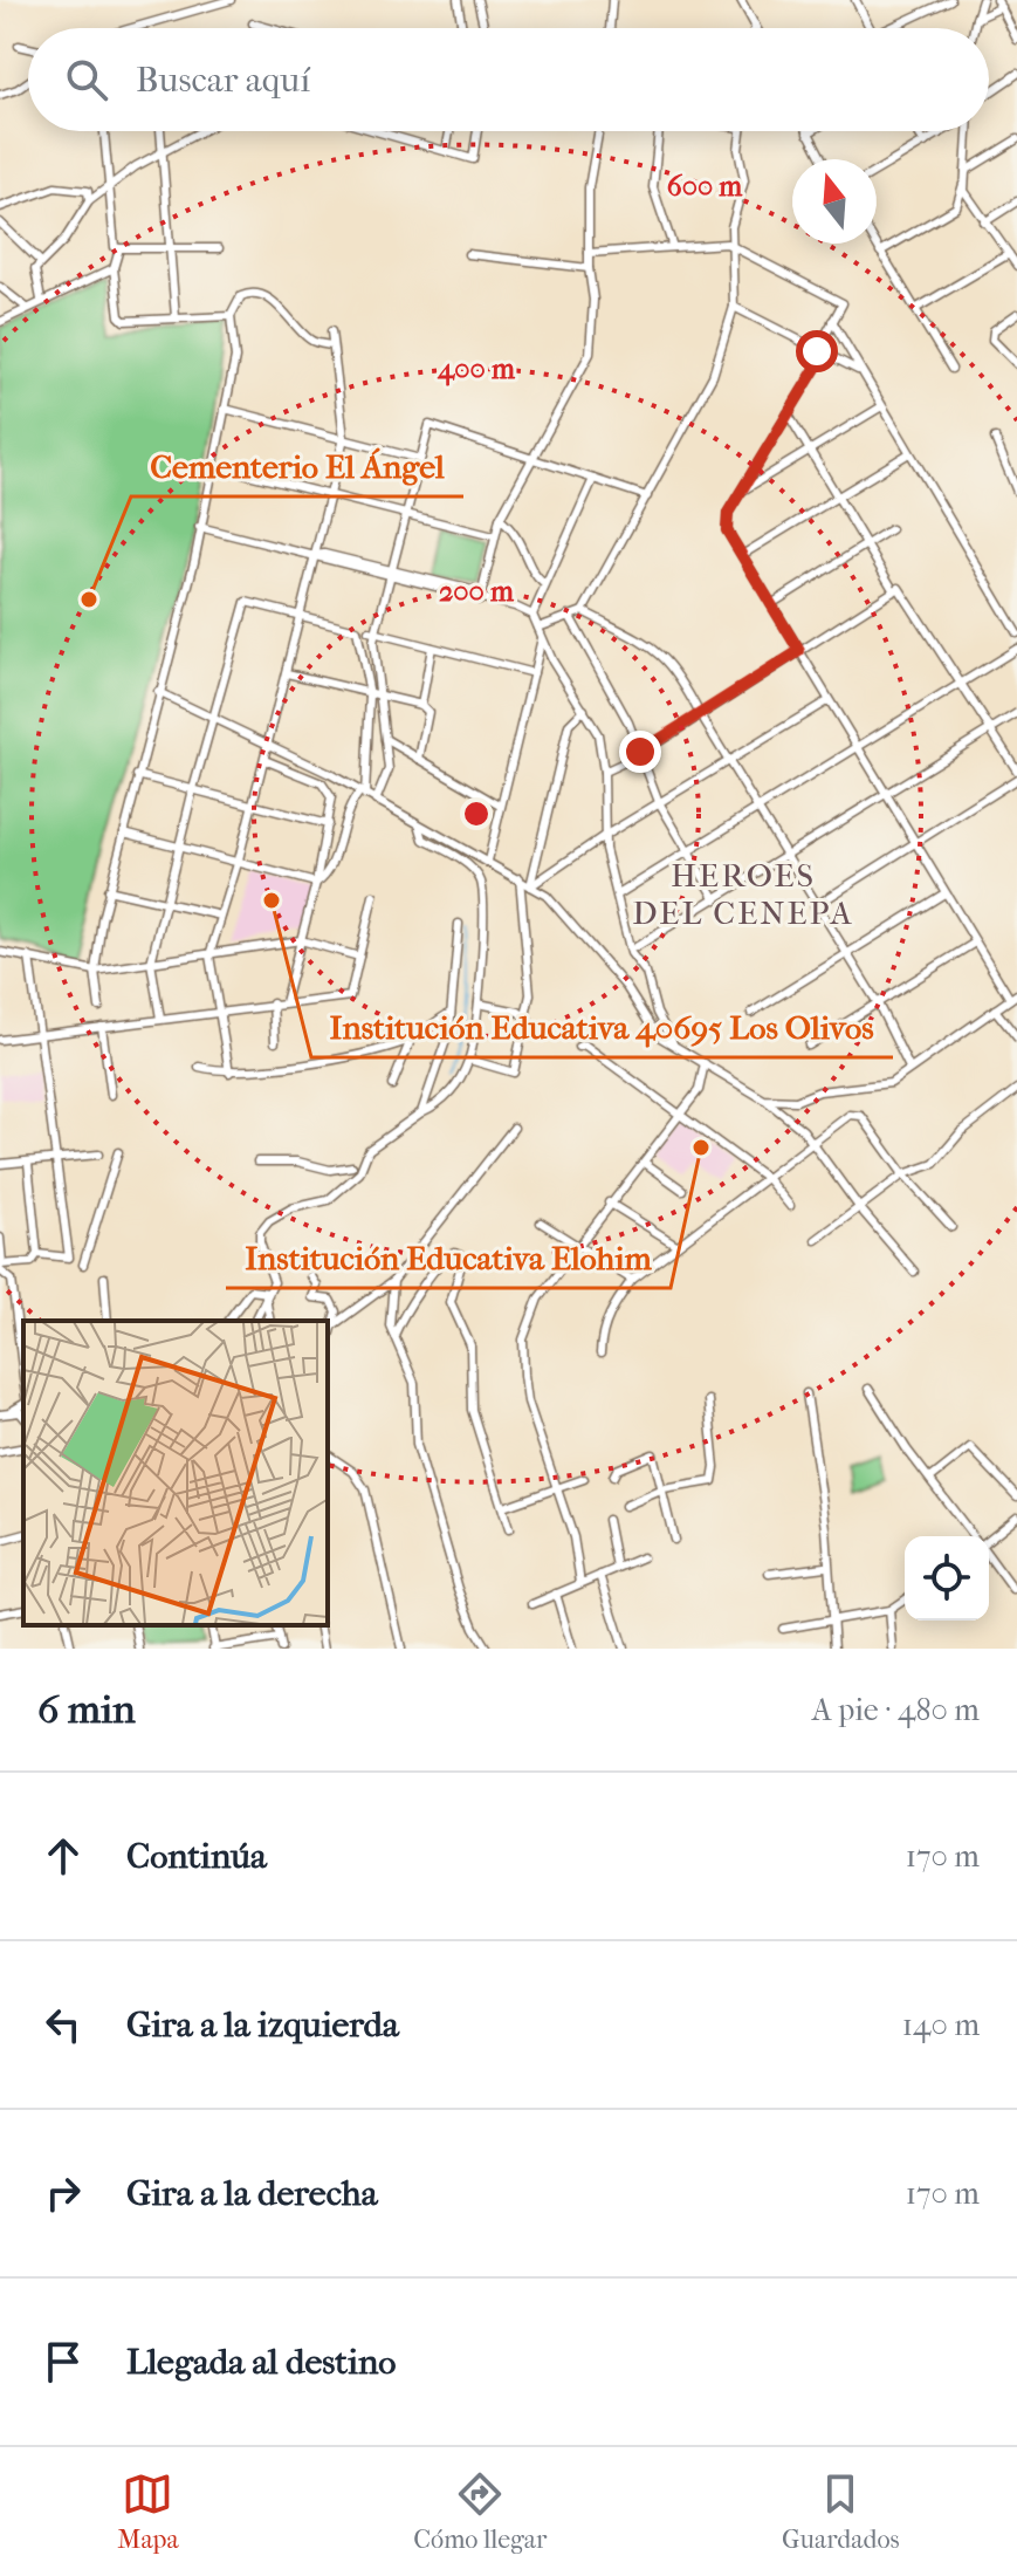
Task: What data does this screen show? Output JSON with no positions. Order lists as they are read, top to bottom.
{
  "districts": ["HEROES DEL CENEPA"],
  "places": ["Cementerio El Ángel", "Institución Educativa 40695 Los Olivos", "Institución Educativa Elohim"],
  "north": "top",
  "page": {
    "search": "Buscar aquí",
    "heading": ["6 min", "A pie · 480 m"],
    "list": [
      ["Continúa", "170 m"],
      ["Gira a la izquierda", "140 m"],
      ["Gira a la derecha", "170 m"],
      "Llegada al destino"
    ],
    "nav": ["Mapa", "Cómo llegar", "Guardados"]
  },
  "rings": ["600 m", "400 m", "200 m"]
}
